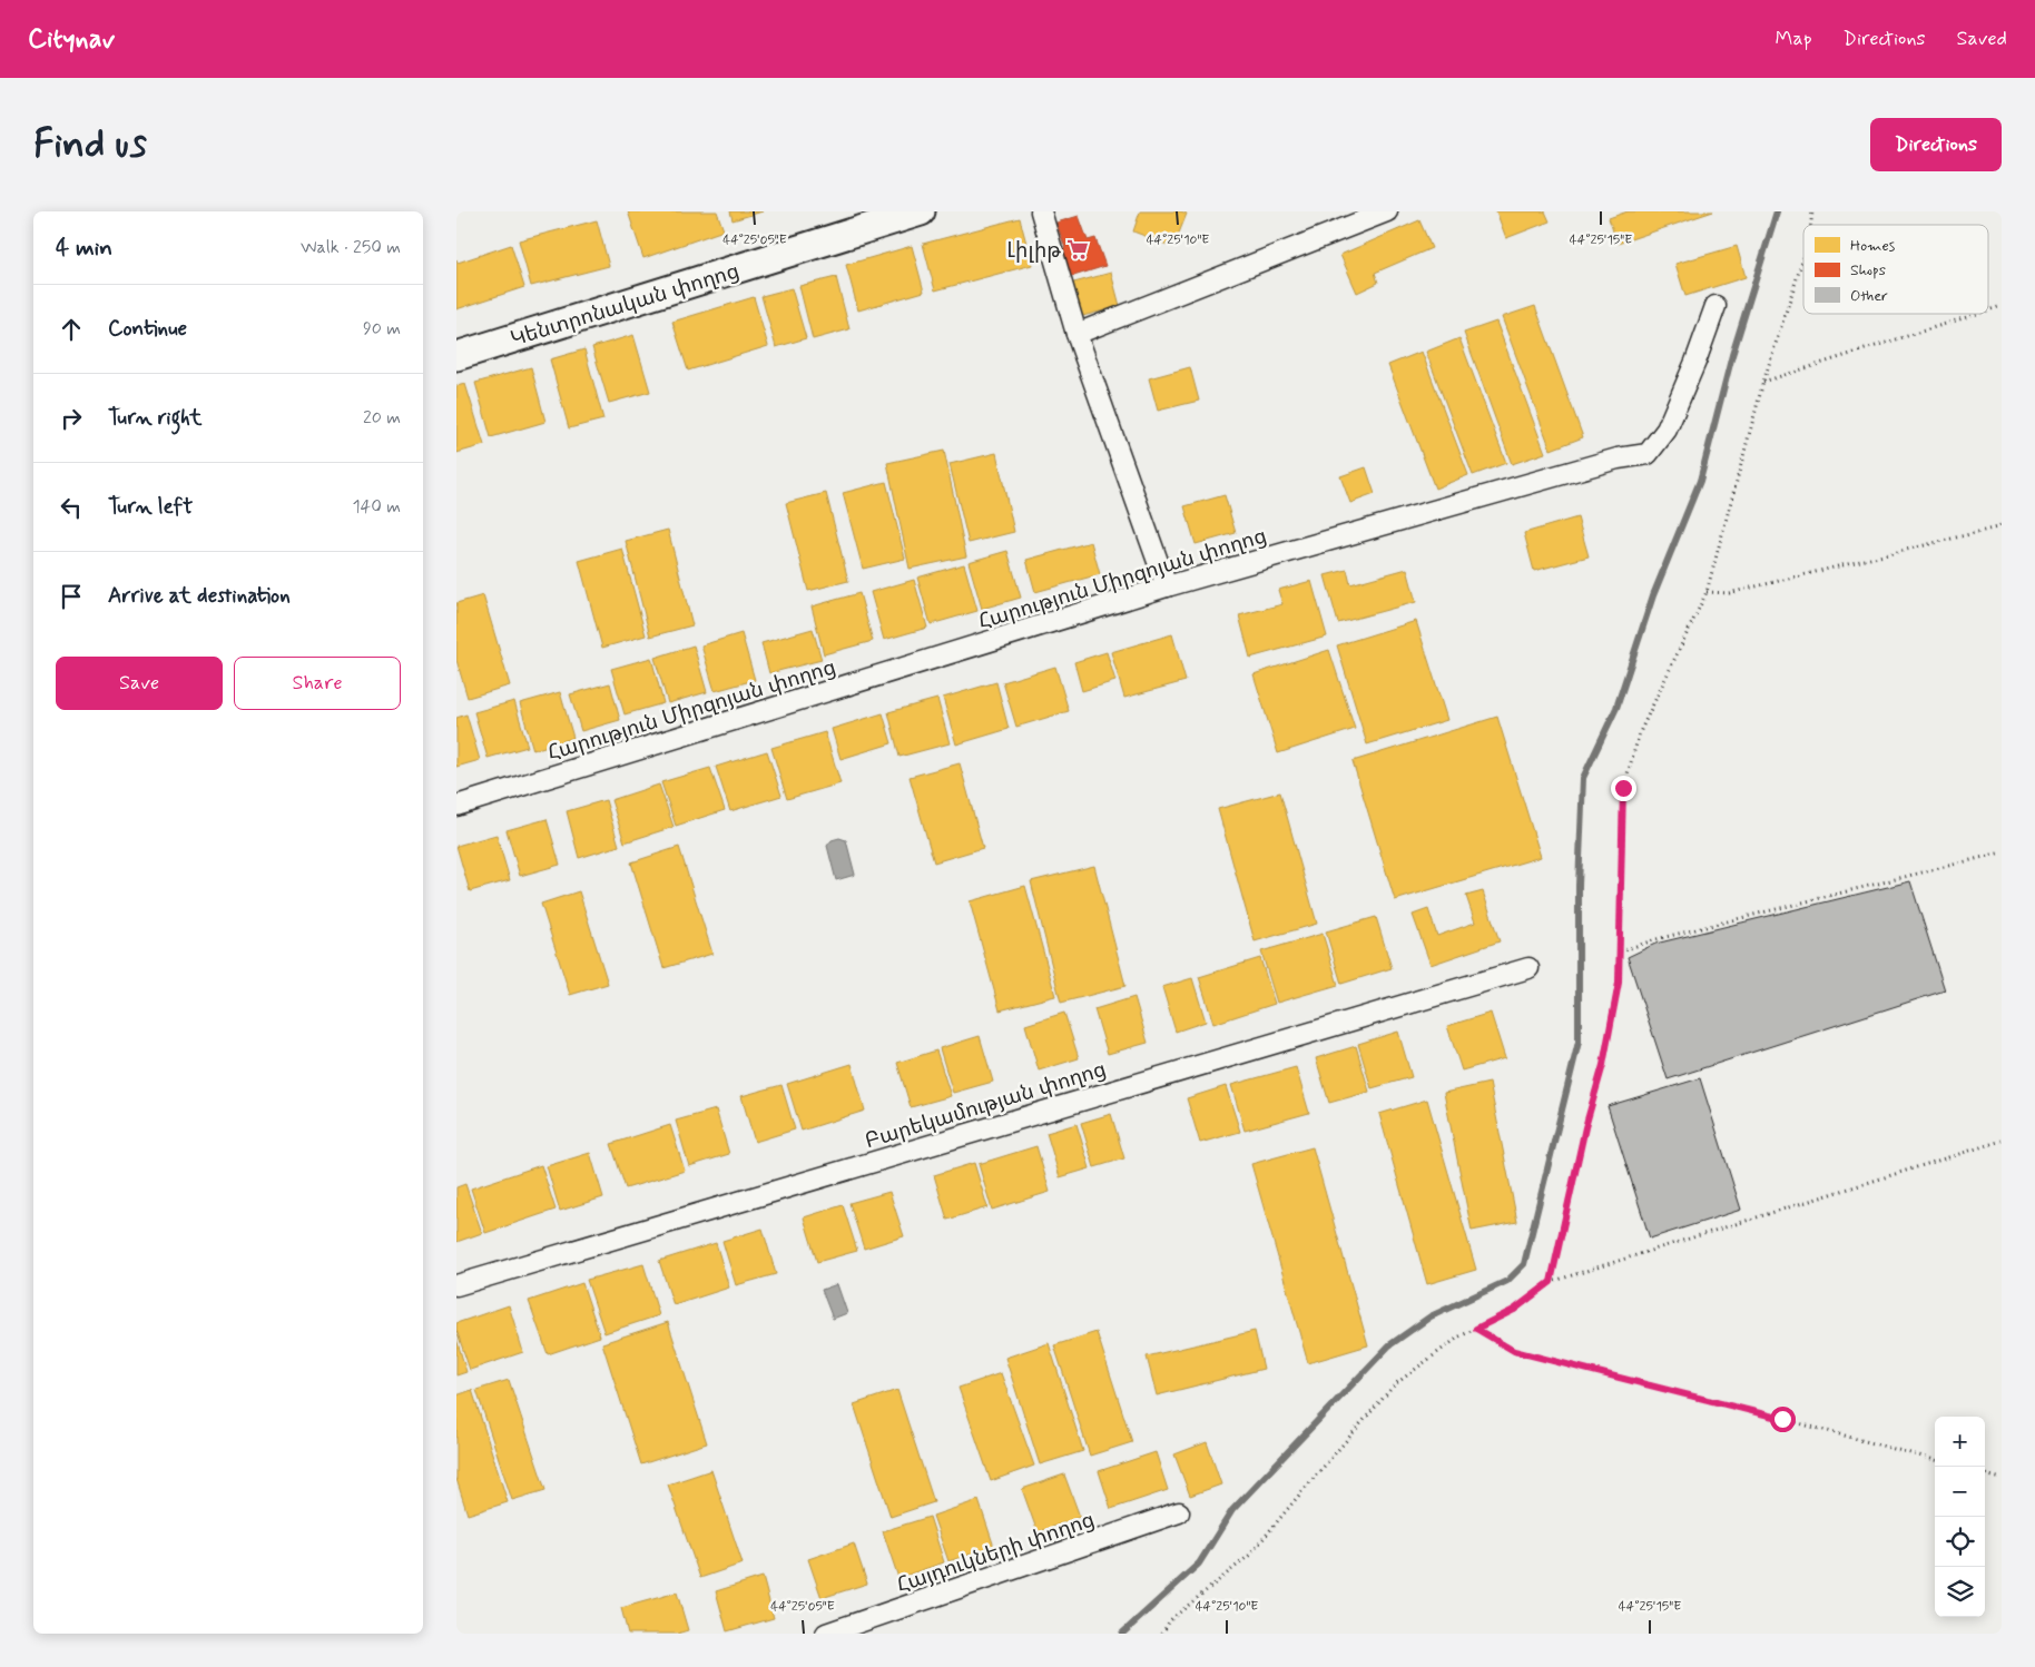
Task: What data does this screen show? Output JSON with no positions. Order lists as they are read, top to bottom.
{
  "streets": {
    "main road": ["Կենտրոնական փողոց"],
    "street": ["Հարություն Միրզոյան փողոց", "Բարեկամության փողոց", "Հայդուկների փողոց"]
  },
  "places": {
    "supermarket": ["Լիլիթ"]
  },
  "legend": ["Homes", "Shops", "Other"],
  "page": {
    "header": "Citynav",
    "nav": ["Map", "Directions", "Saved"],
    "buttons": [
      "Directions",
      ["Save", "Share"]
    ],
    "title": "Find us",
    "heading": ["4 min", "Walk · 250 m"],
    "list": [
      ["Continue", "90 m"],
      ["Turn right", "20 m"],
      ["Turn left", "140 m"],
      "Arrive at destination"
    ],
    "map_buttons": ["+", "−"]
  },
  "coordinates": ["44°25'05\"E", "44°25'10\"E", "44°25'15\"E"]
}
